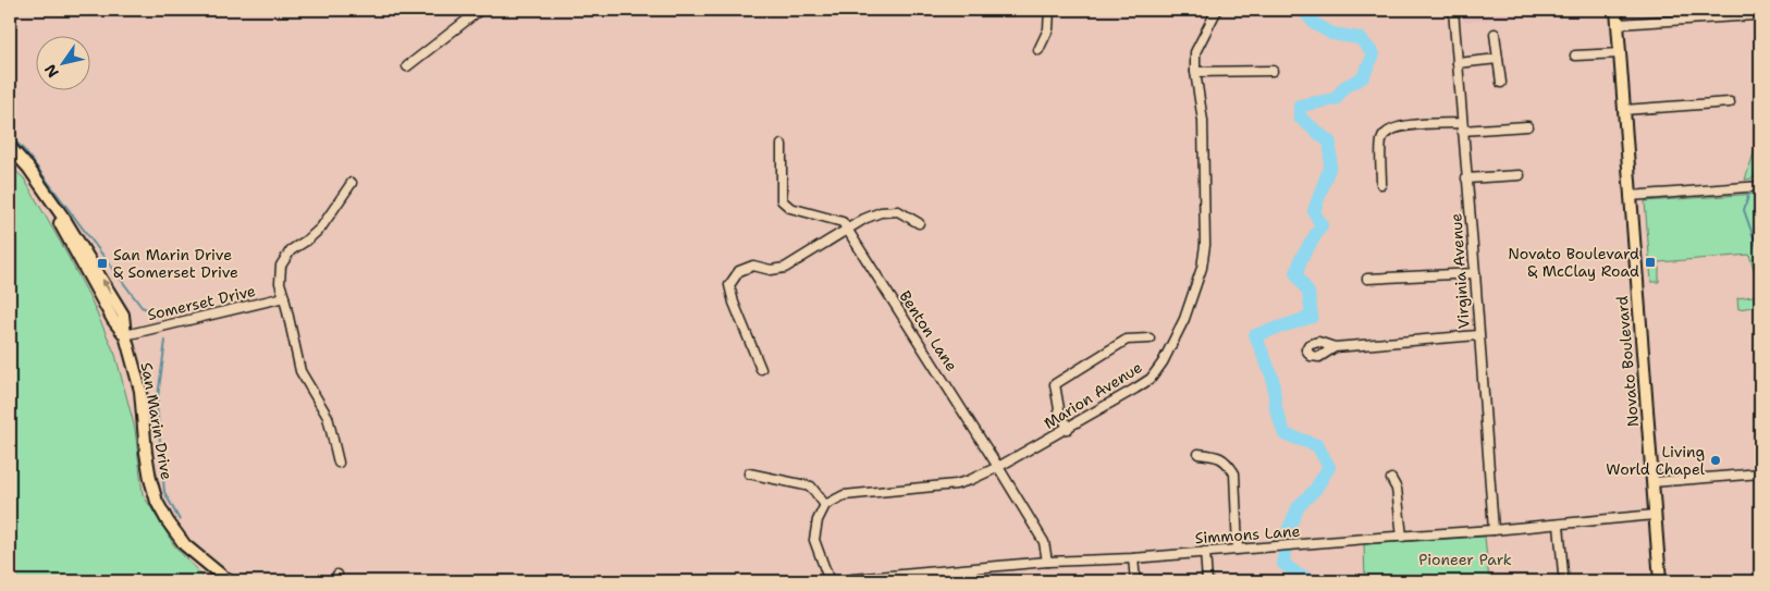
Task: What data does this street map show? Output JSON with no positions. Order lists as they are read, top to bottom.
{
  "streets": {
    "main road": ["Novato Boulevard", "San Marin Drive"],
    "street": [
      "Virginia Avenue",
      "Somerset Drive",
      "Benton Lane",
      "Marion Avenue",
      "Simmons Lane"
    ]
  },
  "crossings": [
    ["Virginia Avenue", "Simmons Lane"],
    ["Somerset Drive", "San Marin Drive"],
    ["Benton Lane", "Marion Avenue"],
    ["Benton Lane", "Simmons Lane"],
    ["Novato Boulevard", "Simmons Lane"]
  ],
  "parks": ["Pioneer Park"],
  "places": {
    "transit": ["Novato Boulevard & McClay Road", "San Marin Drive & Somerset Drive"],
    "other": ["Living World Chapel"]
  },
  "north": "bottom left"
}
